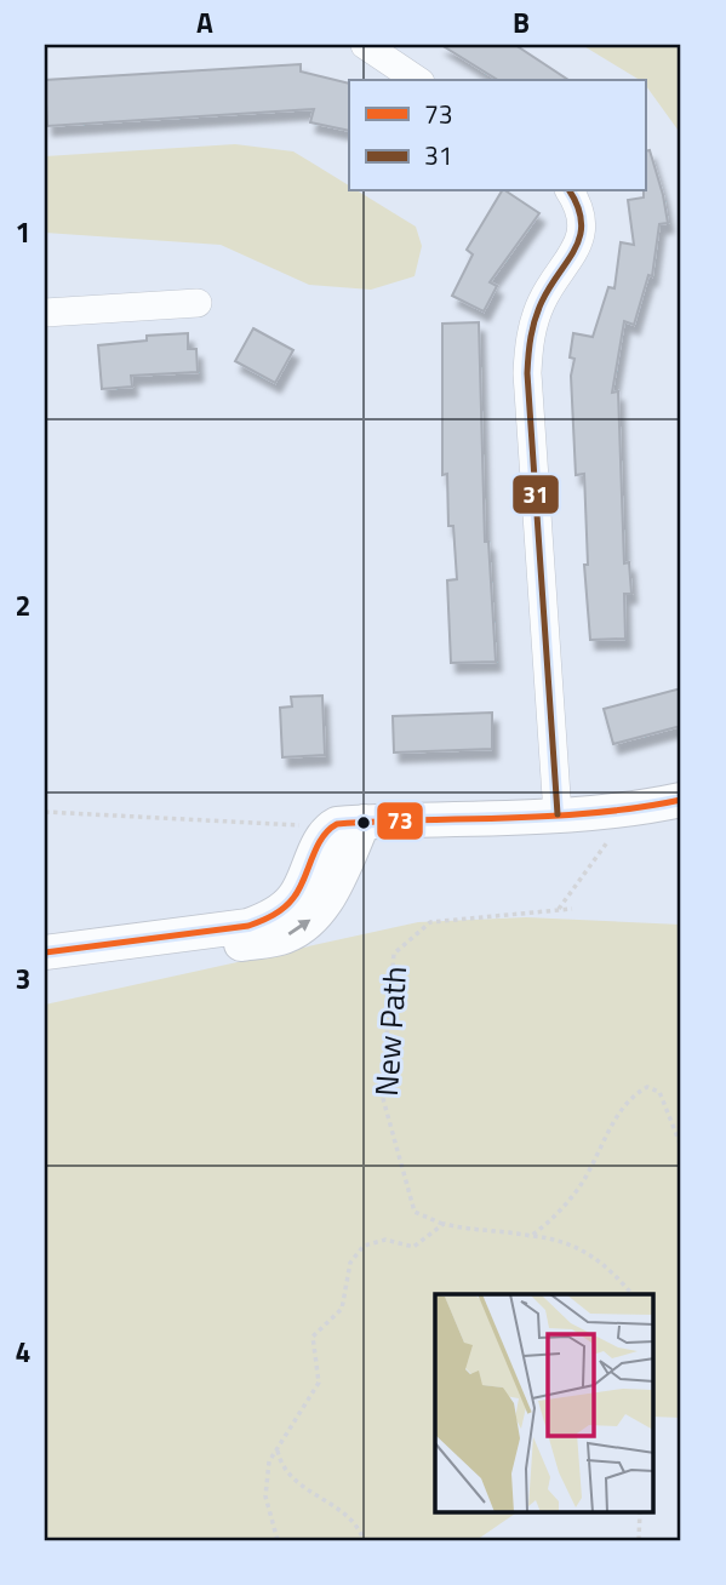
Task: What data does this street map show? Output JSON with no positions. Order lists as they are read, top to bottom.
{
  "streets": {
    "path": ["New Path"]
  },
  "lines": ["transit line 31", "transit line 73"],
  "legend": ["73", "31"],
  "grid": {
    "columns": ["A", "B"],
    "rows": [
      "1",
      "2",
      "3",
      "4"
    ]
  }
}
